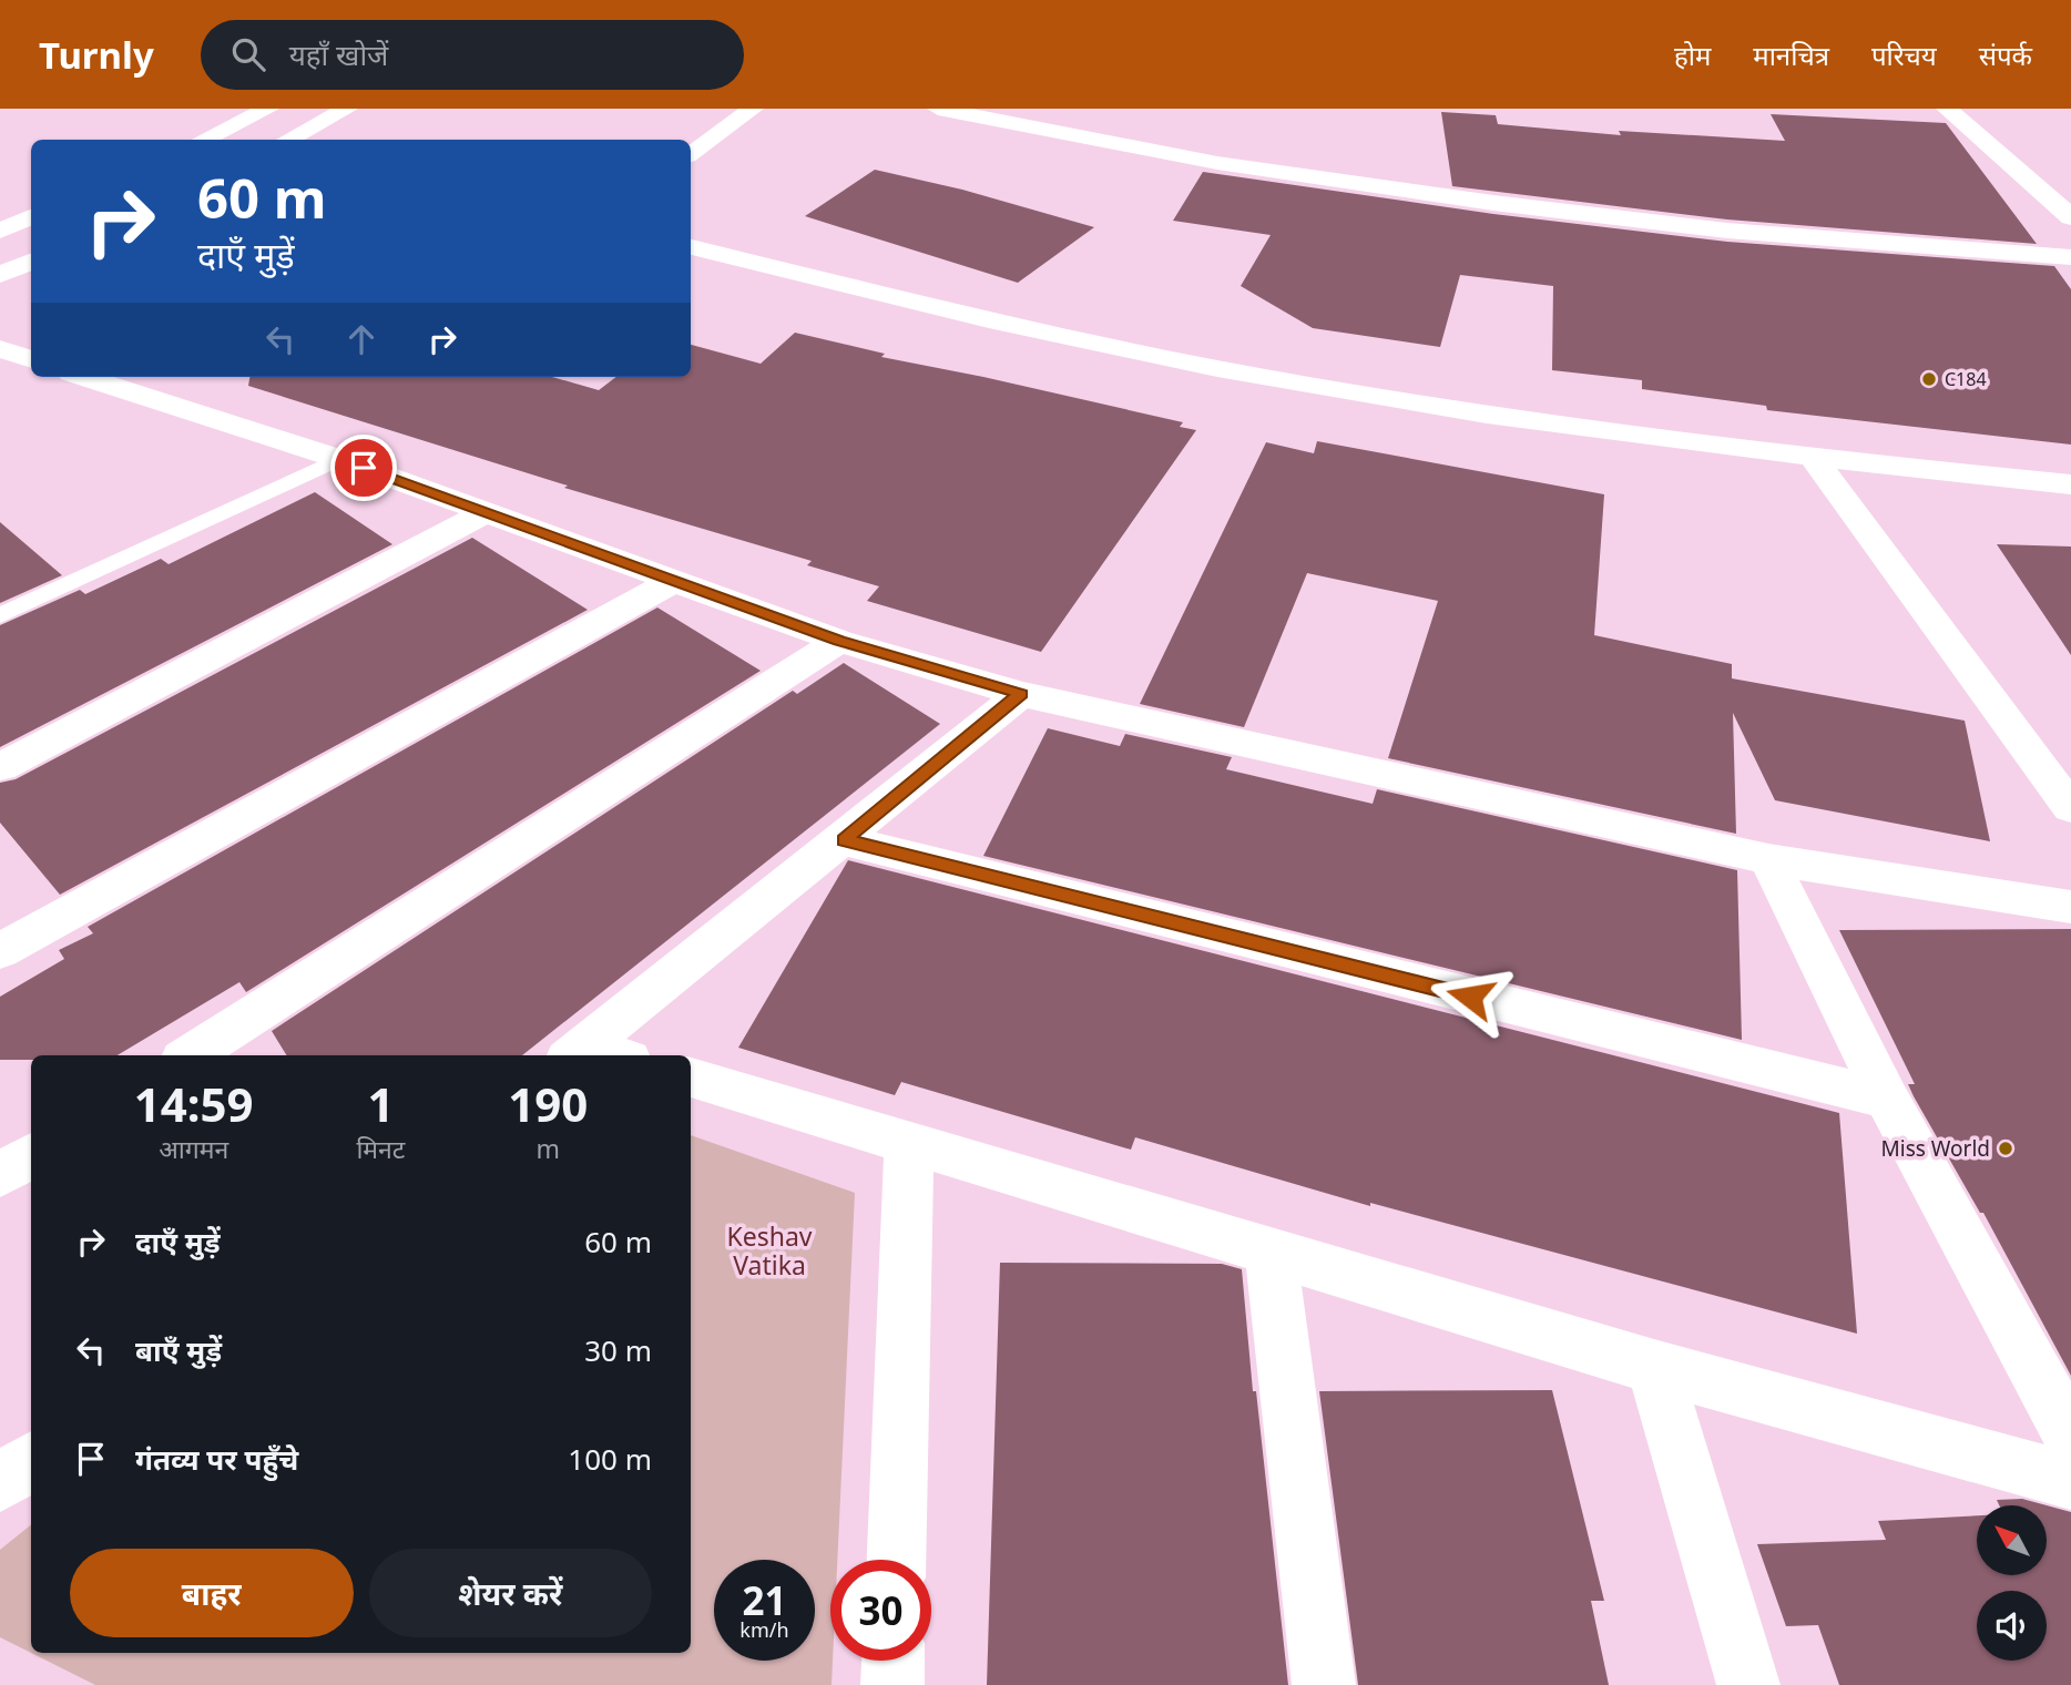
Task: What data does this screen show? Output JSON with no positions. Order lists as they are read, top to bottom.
{
  "parks": ["Keshav Vatika"],
  "places": ["C184", "Miss World"],
  "north": "top left",
  "page": {
    "header": "Turnly",
    "search": "यहाँ खोजें",
    "nav": [
      "होम",
      "मानचित्र",
      "परिचय",
      "संपर्क"
    ],
    "turn": ["60 m", "दाएँ मुड़ें"],
    "eta": [
      "14:59",
      "आगमन",
      "1",
      "मिनट",
      "190",
      "m"
    ],
    "list": [
      {
        "name": "दाएँ मुड़ें",
        "value": "60 m"
      },
      {
        "name": "बाएँ मुड़ें",
        "value": "30 m"
      },
      {
        "name": "गंतव्य पर पहुँचे",
        "value": "100 m"
      }
    ],
    "buttons": ["बाहर", "शेयर करें"],
    "speed": "21 km/h",
    "limit": "30"
  }
}
